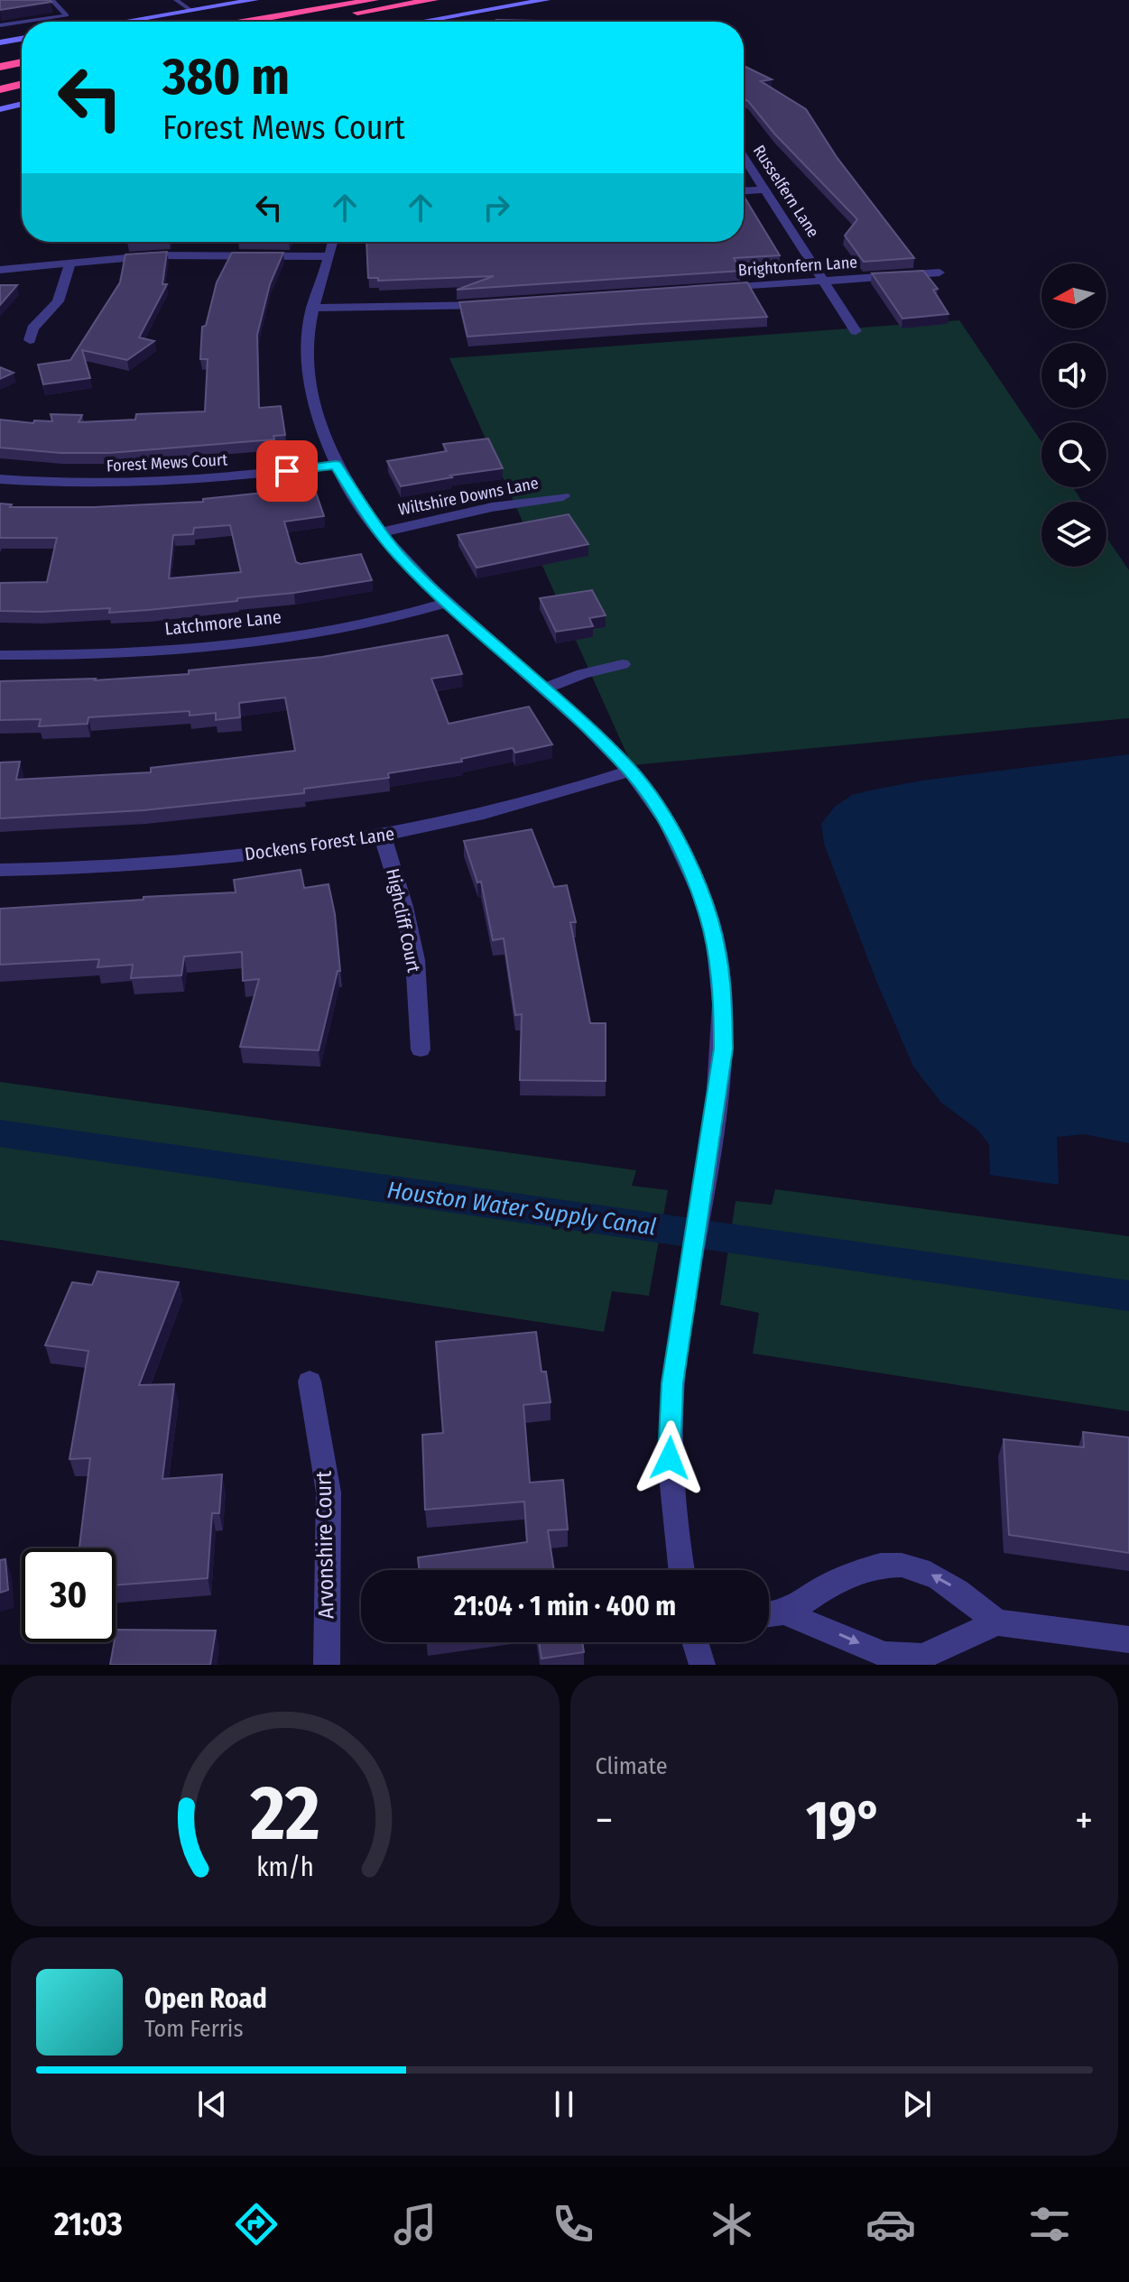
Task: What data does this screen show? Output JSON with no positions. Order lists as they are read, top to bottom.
{
  "streets": {
    "street": [
      "Russelfern Lane",
      "Brightonfern Lane",
      "Forest Mews Court",
      "Wiltshire Downs Lane",
      "Latchmore Lane",
      "Dockens Forest Lane",
      "Highcliff Court",
      "Arvonshire Court"
    ]
  },
  "crossings": [
    ["Russelfern Lane", "Brightonfern Lane"],
    ["Dockens Forest Lane", "Highcliff Court"]
  ],
  "water": ["Houston Water Supply Canal"],
  "north": "left",
  "page": {
    "turn": ["380 m", "Forest Mews Court"],
    "limit": "30",
    "trip": "21:04 · 1 min · 400 m",
    "tile": "Climate",
    "heat": ["−", "19°", "+"],
    "song": ["Open Road", "Tom Ferris"],
    "tabs": "21:03",
    "gauge": ["22", "km/h"]
  }
}
